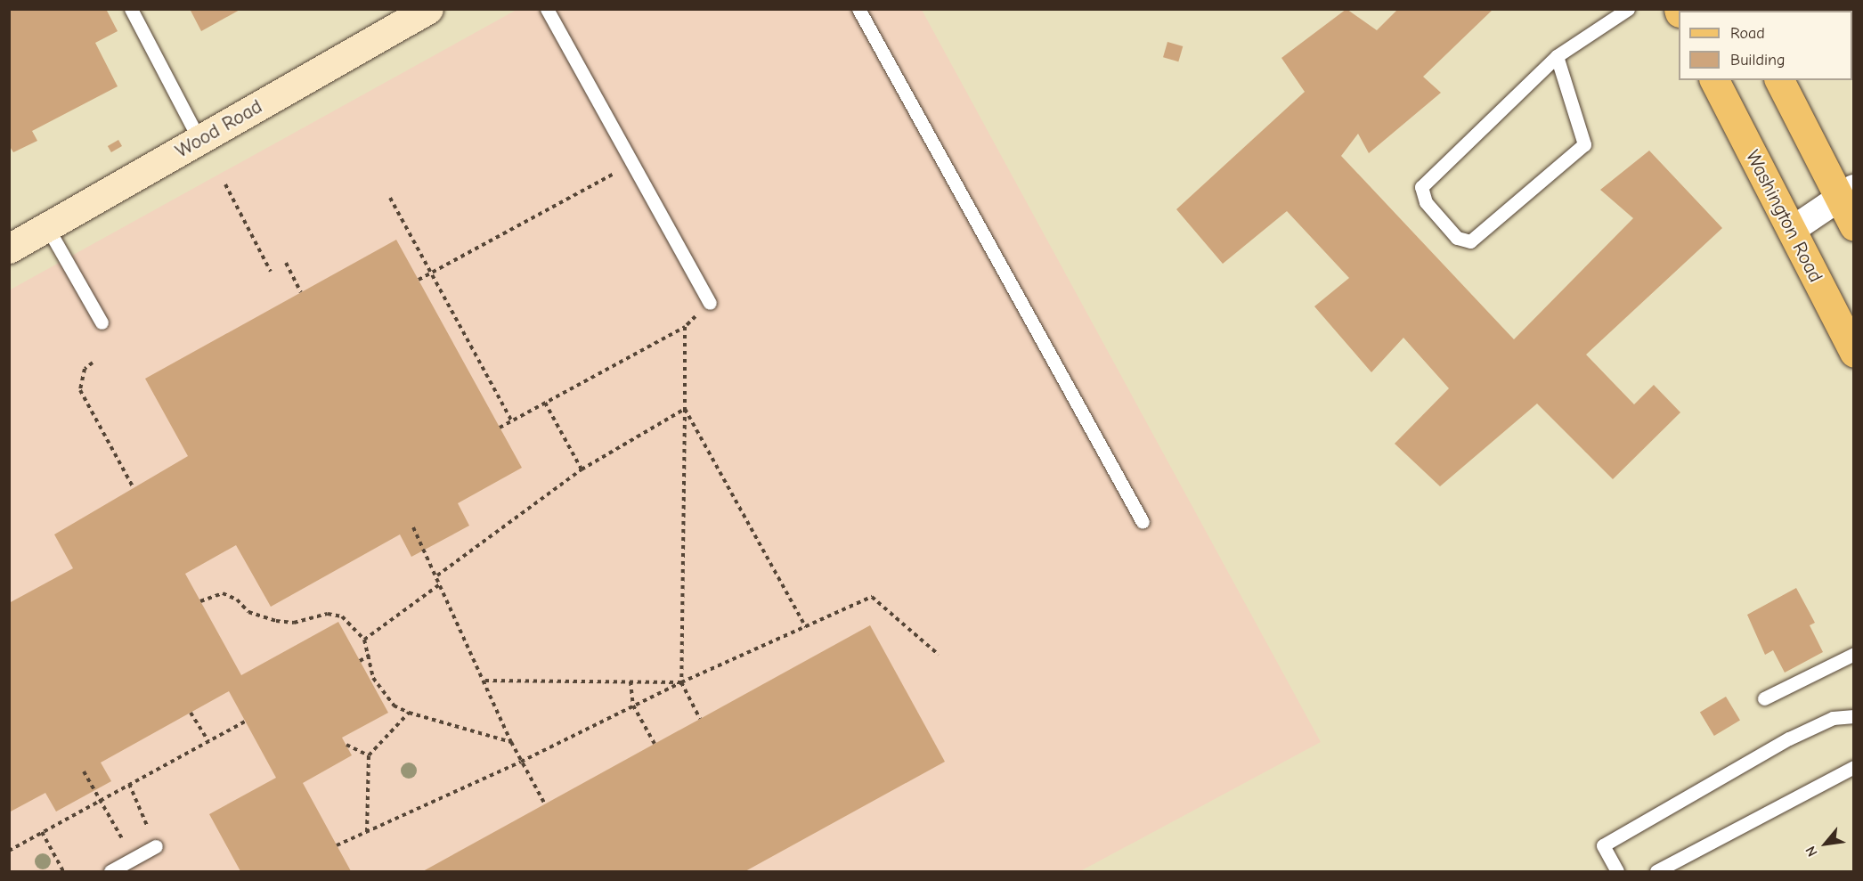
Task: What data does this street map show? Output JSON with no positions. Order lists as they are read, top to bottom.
{
  "streets": {
    "main road": ["Washington Road"],
    "street": ["Wood Road"]
  },
  "legend": ["Road", "Building"],
  "north": "bottom left"
}
